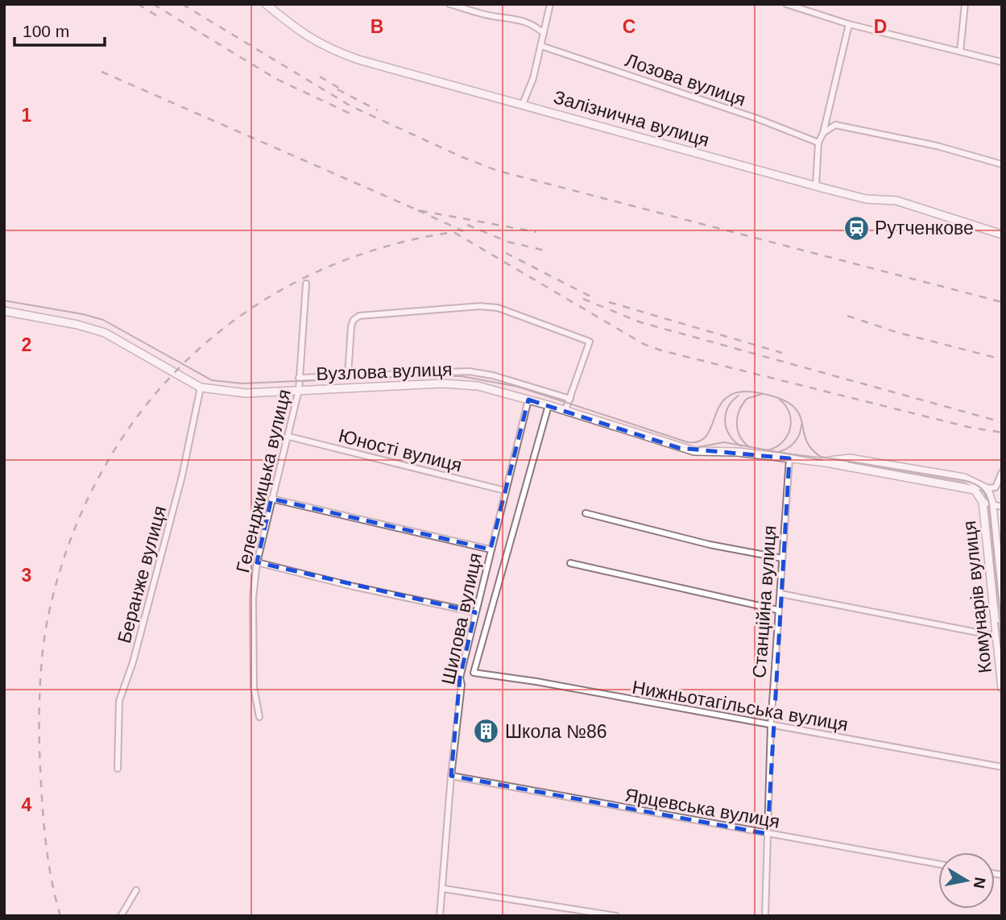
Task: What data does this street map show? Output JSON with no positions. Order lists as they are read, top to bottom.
{
  "streets": {
    "street": [
      "Лозова вулиця",
      "Залізнична вулиця",
      "Вузлова вулиця",
      "Юності вулиця",
      "Геленджицька вулиця",
      "Беранже вулиця",
      "Комунарів вулиця",
      "Станційна вулиця",
      "Шилова вулиця",
      "Нижньотагільська вулиця",
      "Ярцевська вулиця"
    ]
  },
  "crossings": [
    ["Вузлова вулиця", "Геленджицька вулиця"],
    ["Вузлова вулиця", "Беранже вулиця"],
    ["Вузлова вулиця", "Комунарів вулиця"],
    ["Вузлова вулиця", "Станційна вулиця"],
    ["Вузлова вулиця", "Шилова вулиця"],
    ["Юності вулиця", "Геленджицька вулиця"],
    ["Юності вулиця", "Шилова вулиця"],
    ["Станційна вулиця", "Нижньотагільська вулиця"],
    ["Станційна вулиця", "Ярцевська вулиця"],
    ["Шилова вулиця", "Нижньотагільська вулиця"],
    ["Шилова вулиця", "Ярцевська вулиця"]
  ],
  "places": {
    "station": ["Рутченкове"],
    "building": ["Школа №86"]
  },
  "scale_bar": "100 m",
  "north": "right",
  "grid": {
    "columns": ["B", "C", "D"],
    "rows": [
      "1",
      "2",
      "3",
      "4"
    ]
  }
}
